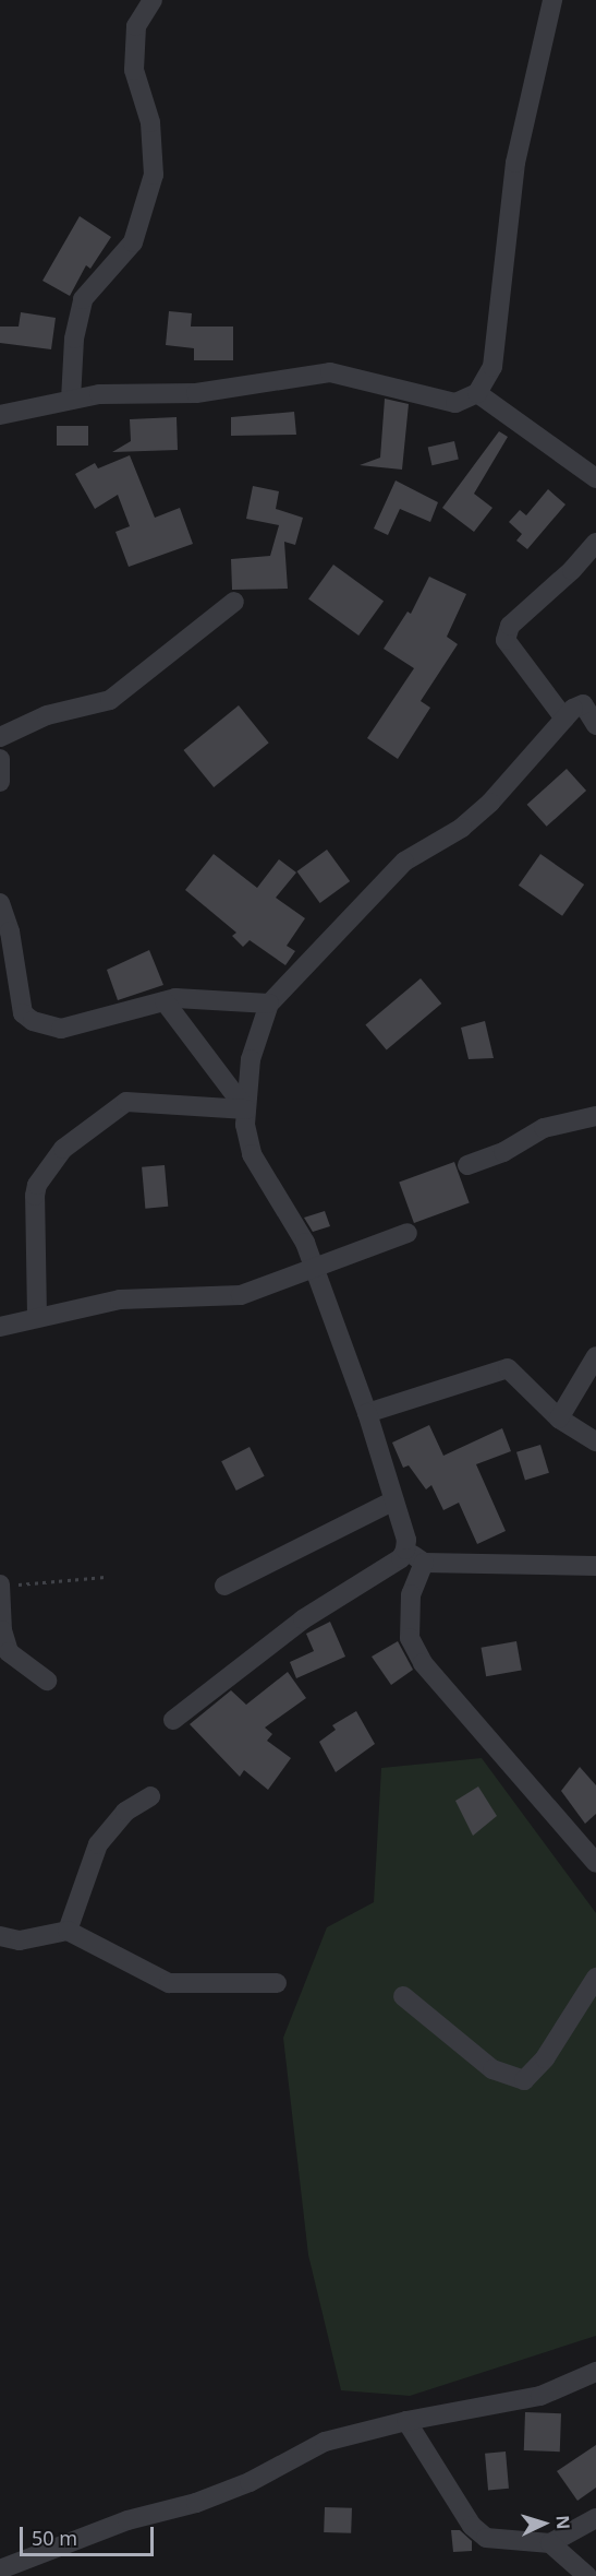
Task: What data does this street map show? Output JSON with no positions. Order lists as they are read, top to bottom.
{
  "scale_bar": "50 m",
  "north": "right"
}
